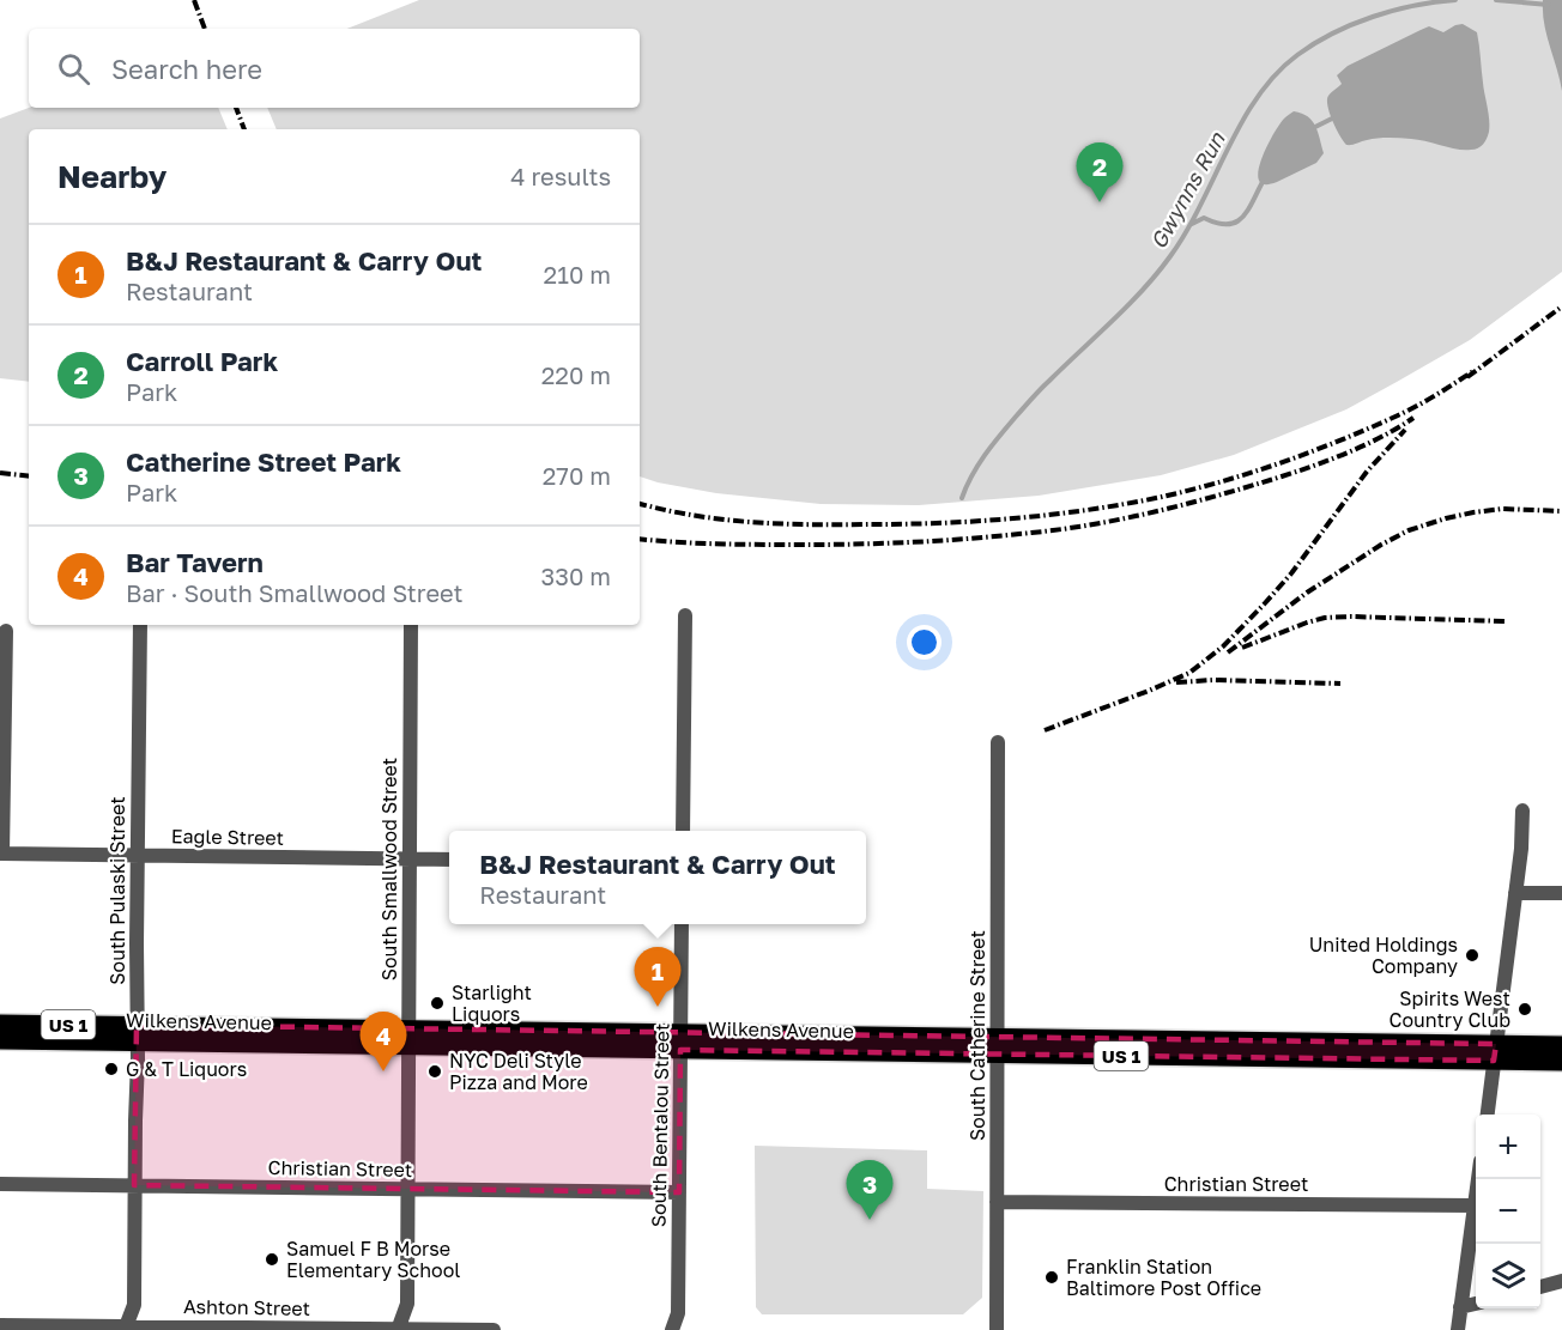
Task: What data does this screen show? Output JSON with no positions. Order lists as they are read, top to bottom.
{
  "streets": {
    "main road": ["Wilkens Avenue", "US 1"],
    "street": [
      "Eagle Street",
      "South Smallwood Street",
      "South Pulaski Street",
      "South Catherine Street",
      "South Bentalou Street",
      "Christian Street",
      "Ashton Street"
    ]
  },
  "crossings": [
    ["Eagle Street", "South Smallwood Street"],
    ["Eagle Street", "South Pulaski Street"],
    ["South Smallwood Street", "Wilkens Avenue"],
    ["South Smallwood Street", "Christian Street"],
    ["South Smallwood Street", "Ashton Street"],
    ["South Pulaski Street", "Wilkens Avenue"],
    ["South Pulaski Street", "Christian Street"],
    ["South Pulaski Street", "Ashton Street"],
    ["Wilkens Avenue", "South Catherine Street"],
    ["Wilkens Avenue", "South Bentalou Street"],
    ["South Catherine Street", "Christian Street"],
    ["South Bentalou Street", "Christian Street"]
  ],
  "water": ["Gwynns Run"],
  "places": [
    "United Holdings Company",
    "Starlight Liquors",
    "Spirits West Country Club",
    "G & T Liquors",
    "NYC Deli Style Pizza and More",
    "Samuel F B Morse Elementary School",
    "Franklin Station Baltimore Post Office"
  ],
  "page": {
    "search": "Search here",
    "heading": ["Nearby", "4 results"],
    "pins": [
      "2",
      "1",
      "4",
      "3"
    ],
    "list": [
      {
        "mark": "1",
        "name": "B&J Restaurant & Carry Out",
        "note": "Restaurant",
        "value": "210 m"
      },
      {
        "mark": "2",
        "name": "Carroll Park",
        "note": "Park",
        "value": "220 m"
      },
      {
        "mark": "3",
        "name": "Catherine Street Park",
        "note": "Park",
        "value": "270 m"
      },
      {
        "mark": "4",
        "name": "Bar Tavern",
        "note": "Bar · South Smallwood Street",
        "value": "330 m"
      }
    ],
    "popup": ["B&J Restaurant & Carry Out", "Restaurant"],
    "map_buttons": ["+", "−"]
  }
}
